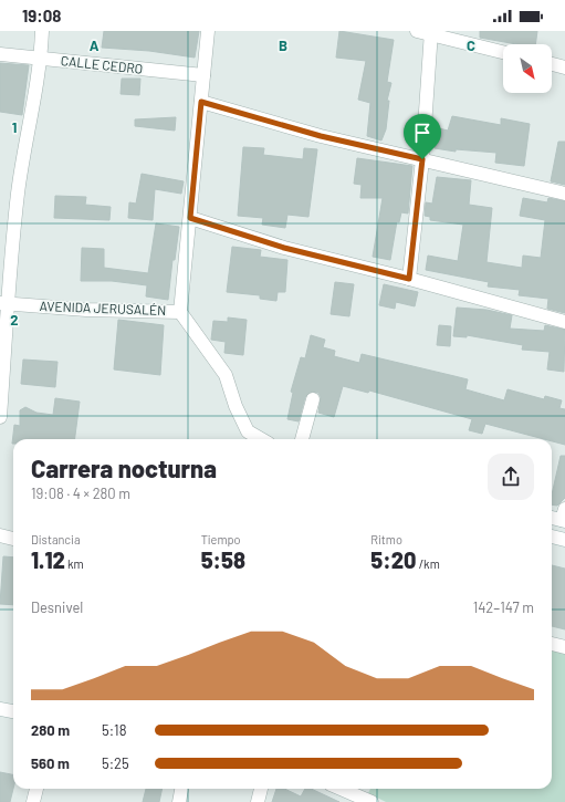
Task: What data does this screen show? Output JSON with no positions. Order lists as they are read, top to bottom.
{
  "streets": {
    "street": ["CALLE CEDRO", "AVENIDA JERUSALÉN"]
  },
  "north": "bottom right",
  "page": {
    "status": "19:08",
    "heading": ["Carrera nocturna", "19:08 · 4 × 280 m"],
    "stats": [
      ["Distancia", "1.12 km"],
      ["Tiempo", "5:58"],
      ["Ritmo", "5:20 /km"]
    ],
    "chart": ["Desnivel", "142–147 m"],
    "list": [
      {
        "name": "280 m",
        "note": "5:18"
      },
      {
        "name": "560 m",
        "note": "5:25"
      }
    ]
  },
  "grid": {
    "columns": ["A", "B", "C"],
    "rows": ["1", "2"]
  }
}
